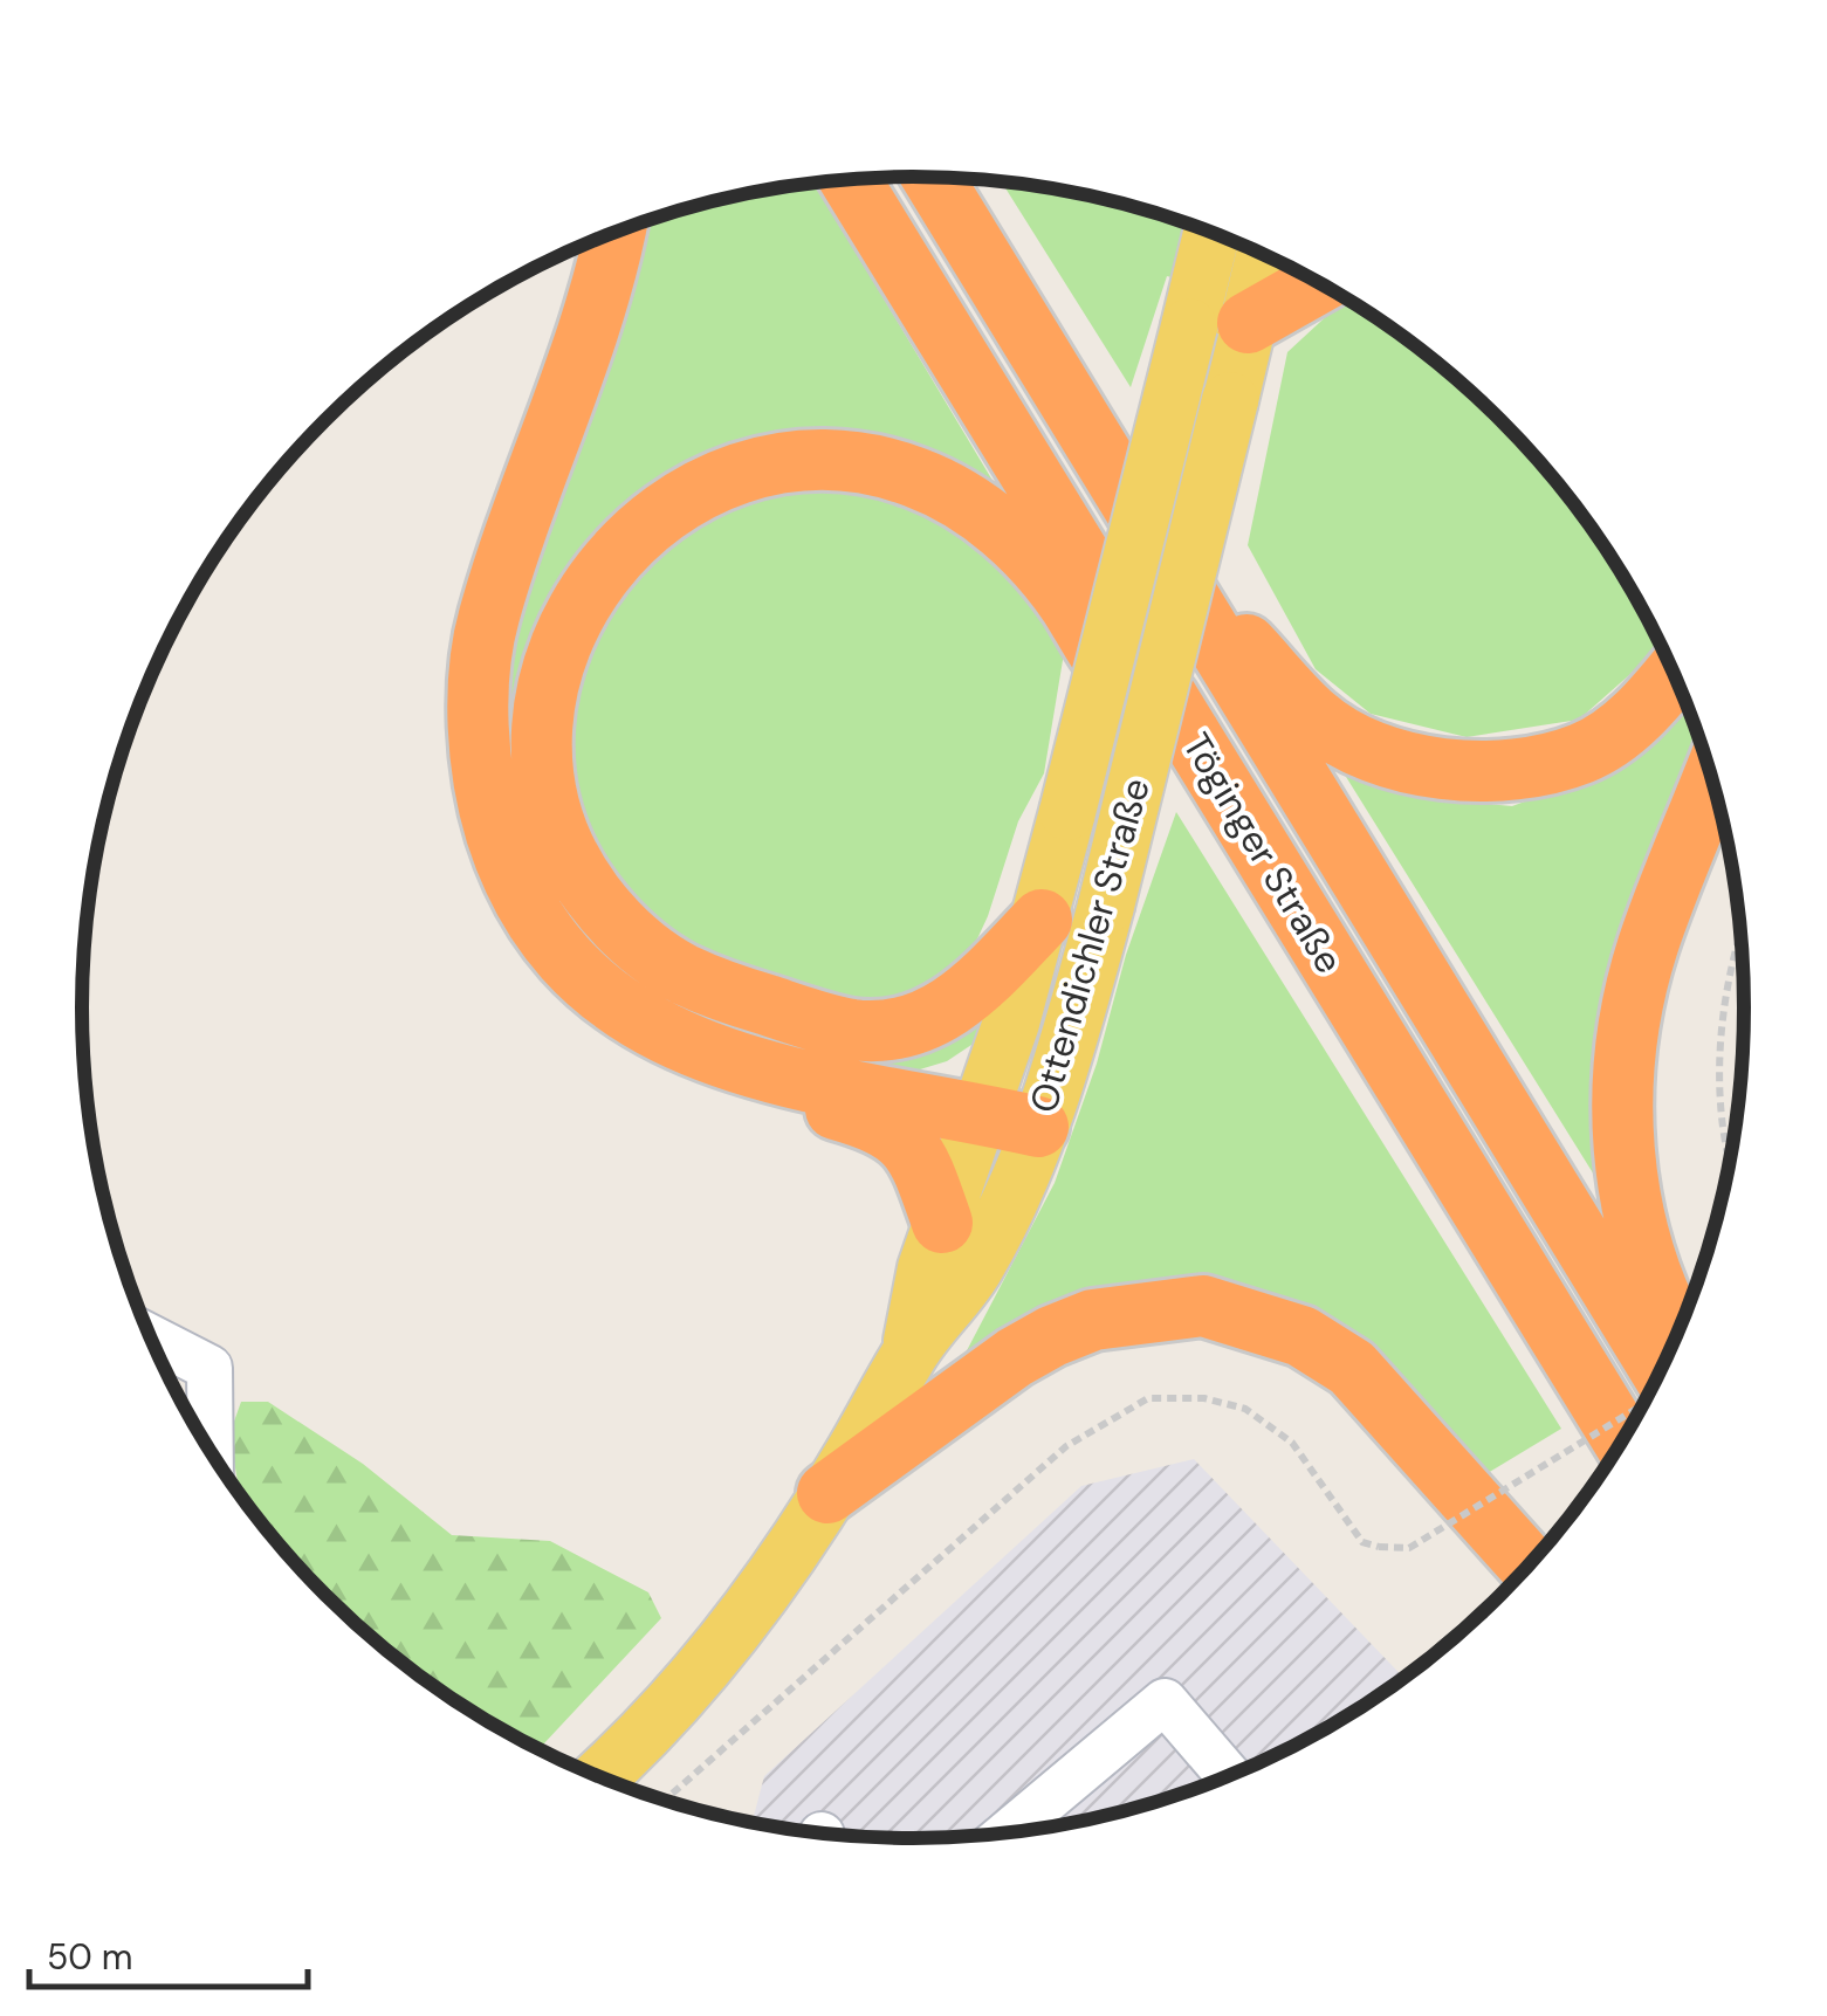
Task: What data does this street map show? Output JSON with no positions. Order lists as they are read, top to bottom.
{
  "streets": {
    "highway": ["Töginger Straße"],
    "main road": ["Ottendichler Straße"]
  },
  "scale_bar": "50 m"
}
